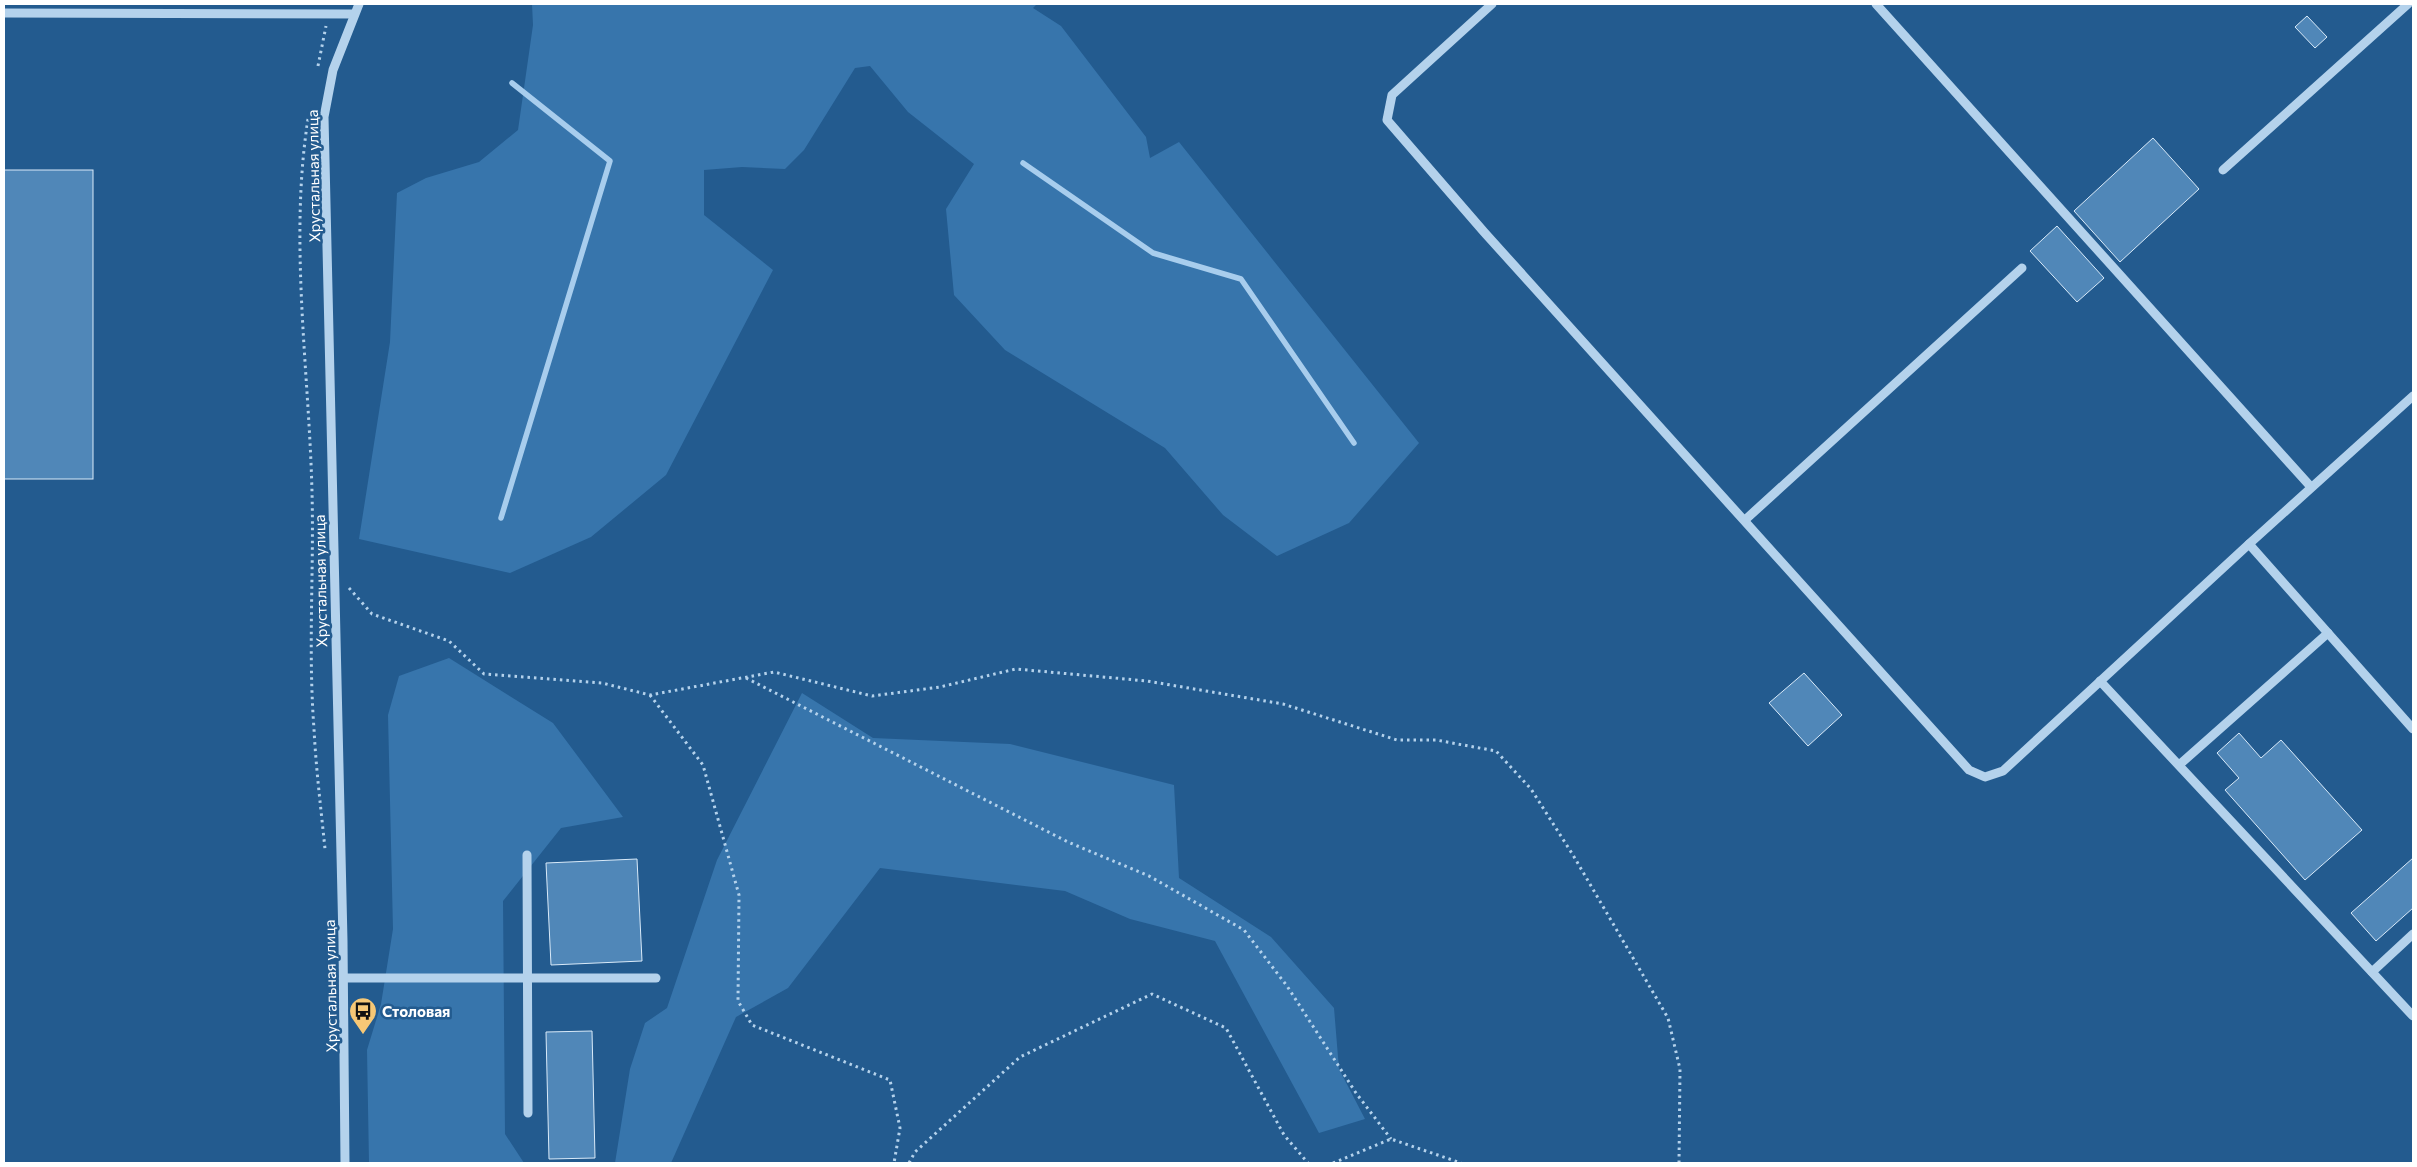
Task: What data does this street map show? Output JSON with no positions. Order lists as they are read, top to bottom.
{
  "streets": {
    "street": ["Хрустальная улица"]
  },
  "places": {
    "bus stop": ["Столовая"]
  }
}
